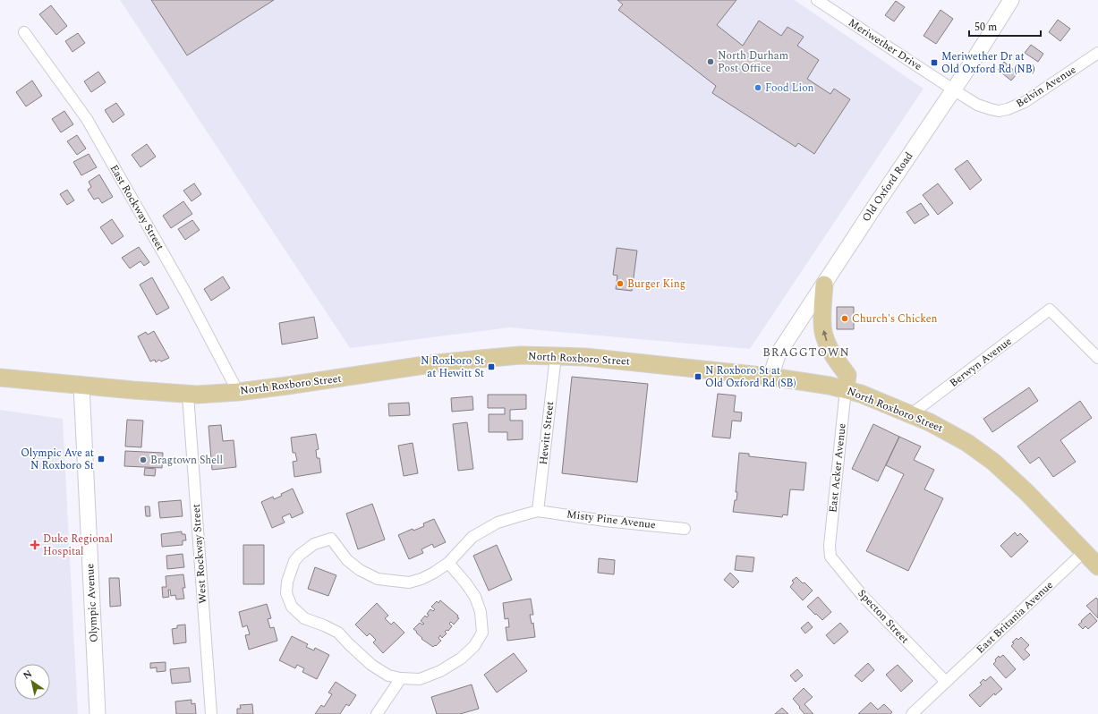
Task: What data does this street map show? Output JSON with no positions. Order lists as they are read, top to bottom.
{
  "streets": {
    "main road": ["North Roxboro Street"],
    "street": [
      "Meriwether Drive",
      "Belvin Avenue",
      "Old Oxford Road",
      "East Rockway Street",
      "Berwyn Avenue",
      "Hewitt Street",
      "East Acker Avenue",
      "Misty Pine Avenue",
      "West Rockway Street",
      "Olympic Avenue",
      "Specton Street",
      "East Britania Avenue"
    ]
  },
  "crossings": [
    ["Meriwether Drive", "Belvin Avenue"],
    ["Meriwether Drive", "Old Oxford Road"],
    ["Belvin Avenue", "Old Oxford Road"],
    ["Old Oxford Road", "North Roxboro Street"],
    ["East Rockway Street", "North Roxboro Street"],
    ["North Roxboro Street", "Berwyn Avenue"],
    ["North Roxboro Street", "Hewitt Street"],
    ["North Roxboro Street", "East Acker Avenue"],
    ["North Roxboro Street", "West Rockway Street"],
    ["North Roxboro Street", "Olympic Avenue"],
    ["North Roxboro Street", "East Britania Avenue"],
    ["Hewitt Street", "Misty Pine Avenue"],
    ["East Acker Avenue", "Specton Street"],
    ["Specton Street", "East Britania Avenue"]
  ],
  "districts": ["BRAGGTOWN"],
  "places": {
    "other": [
      "North Durham Post Office",
      "Food Lion",
      "Burger King",
      "Church's Chicken",
      "Bragtown Shell"
    ],
    "transit": [
      "Meriwether Dr at Old Oxford Rd (NB)",
      "N Roxboro St at Hewitt St",
      "N Roxboro St at Old Oxford Rd (SB)",
      "Olympic Ave at N Roxboro St"
    ],
    "health": ["Duke Regional Hospital"]
  },
  "scale_bar": "50 m",
  "north": "top left"
}
